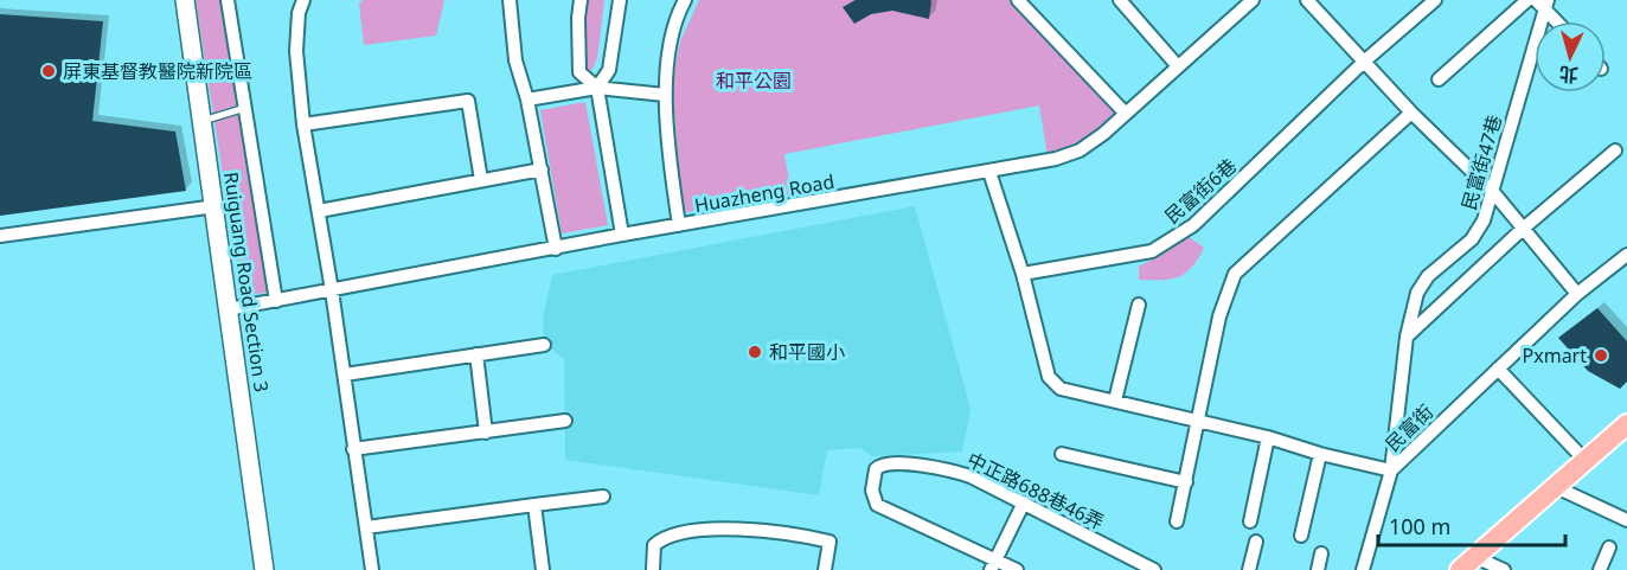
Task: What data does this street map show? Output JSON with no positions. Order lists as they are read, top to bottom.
{
  "streets": {
    "street": [
      "民富街47巷",
      "民富街6巷",
      "Huazheng Road",
      "Ruiguang Road Section 3",
      "民富街",
      "中正路688巷46弄"
    ]
  },
  "crossings": [
    ["民富街47巷", "民富街"],
    ["民富街6巷", "民富街"],
    ["Huazheng Road", "Ruiguang Road Section 3"],
    ["Huazheng Road", "民富街"]
  ],
  "parks": ["和平公園"],
  "places": ["屏東基督教醫院新院區", "和平國小", "Pxmart"],
  "scale_bar": "100 m",
  "north": "bottom"
}
